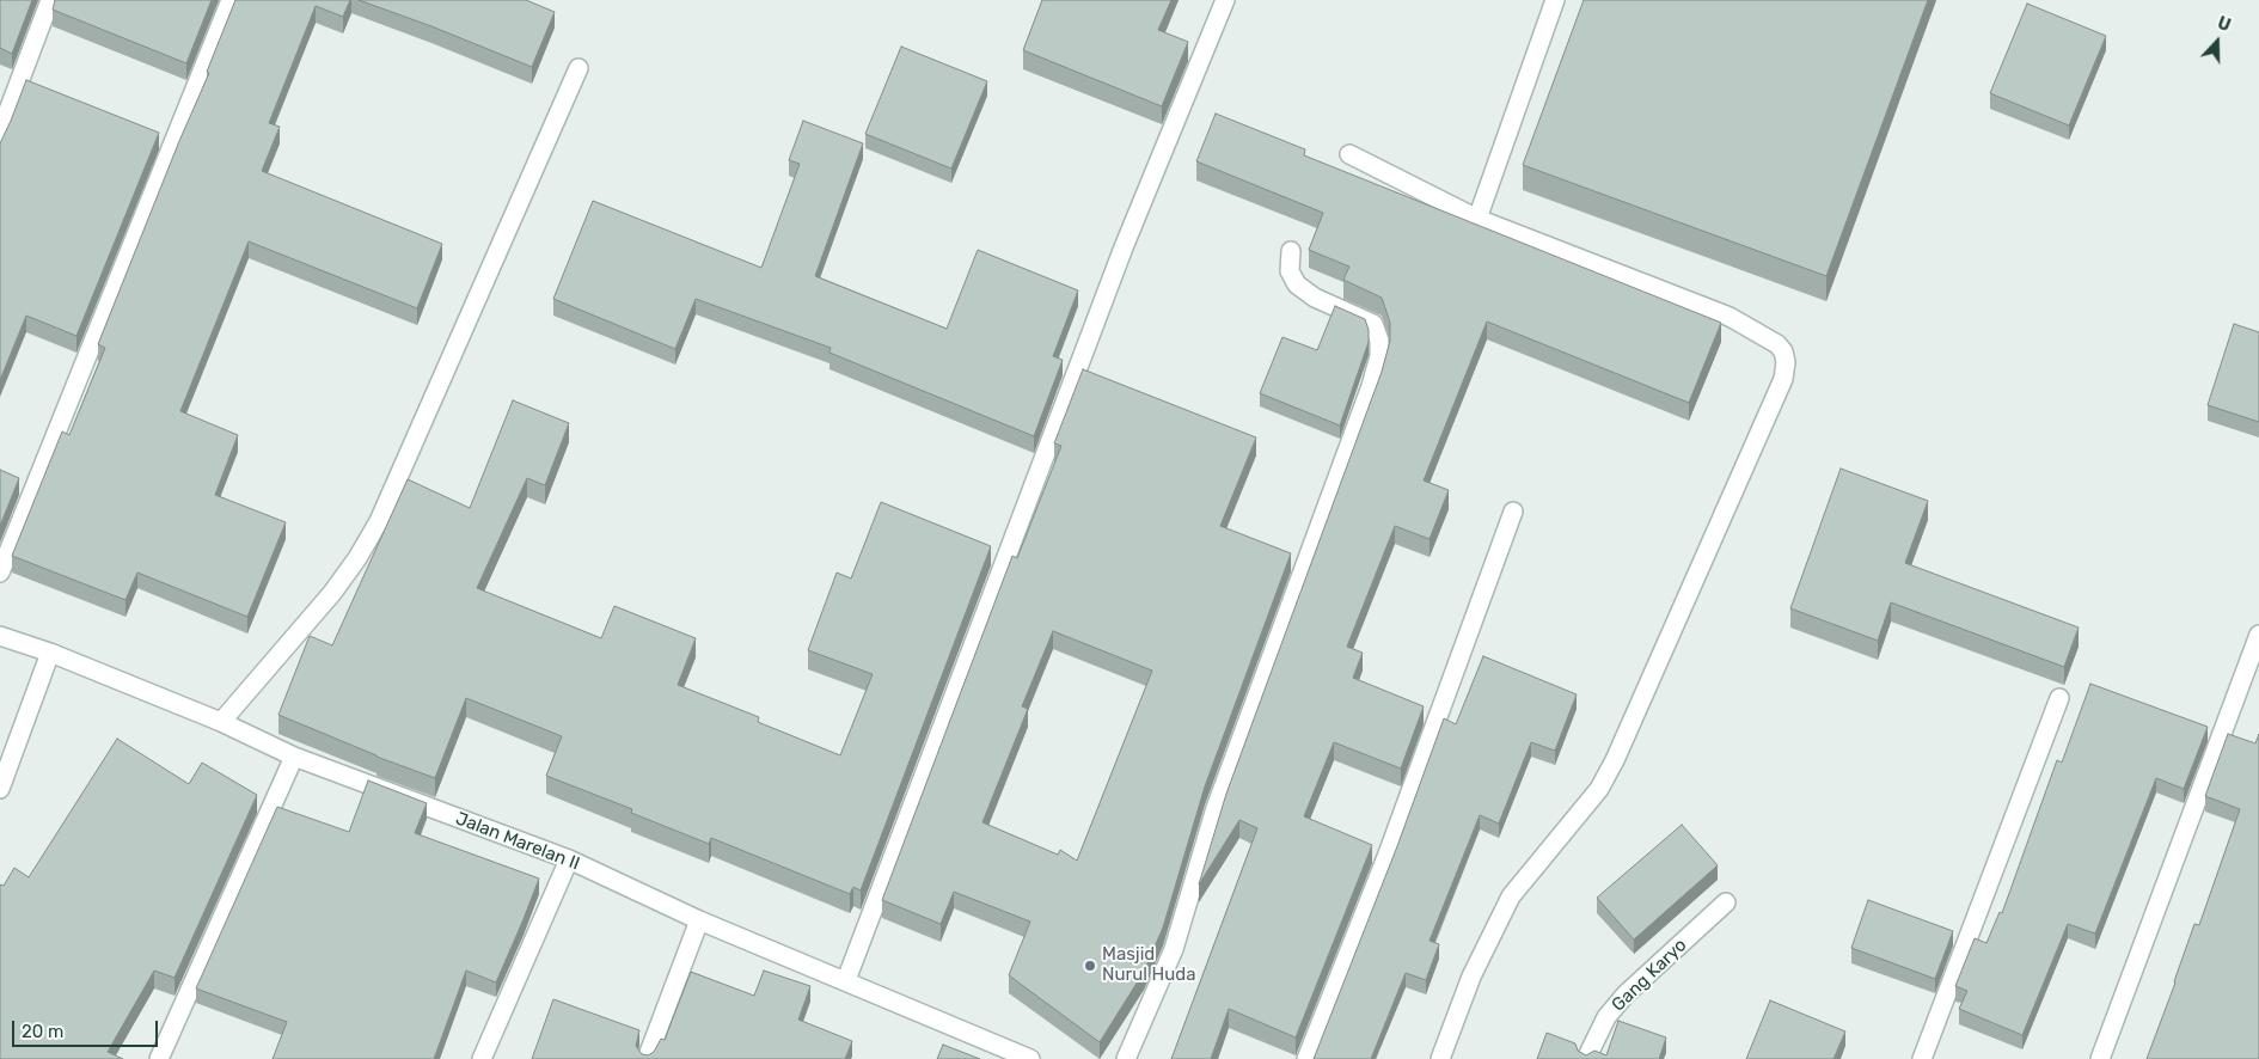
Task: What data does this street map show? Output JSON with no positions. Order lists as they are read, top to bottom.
{
  "streets": {
    "street": ["Jalan Marelan II", "Gang Karyo"]
  },
  "places": ["Masjid Nurul Huda"],
  "scale_bar": "20 m",
  "north": "top"
}
